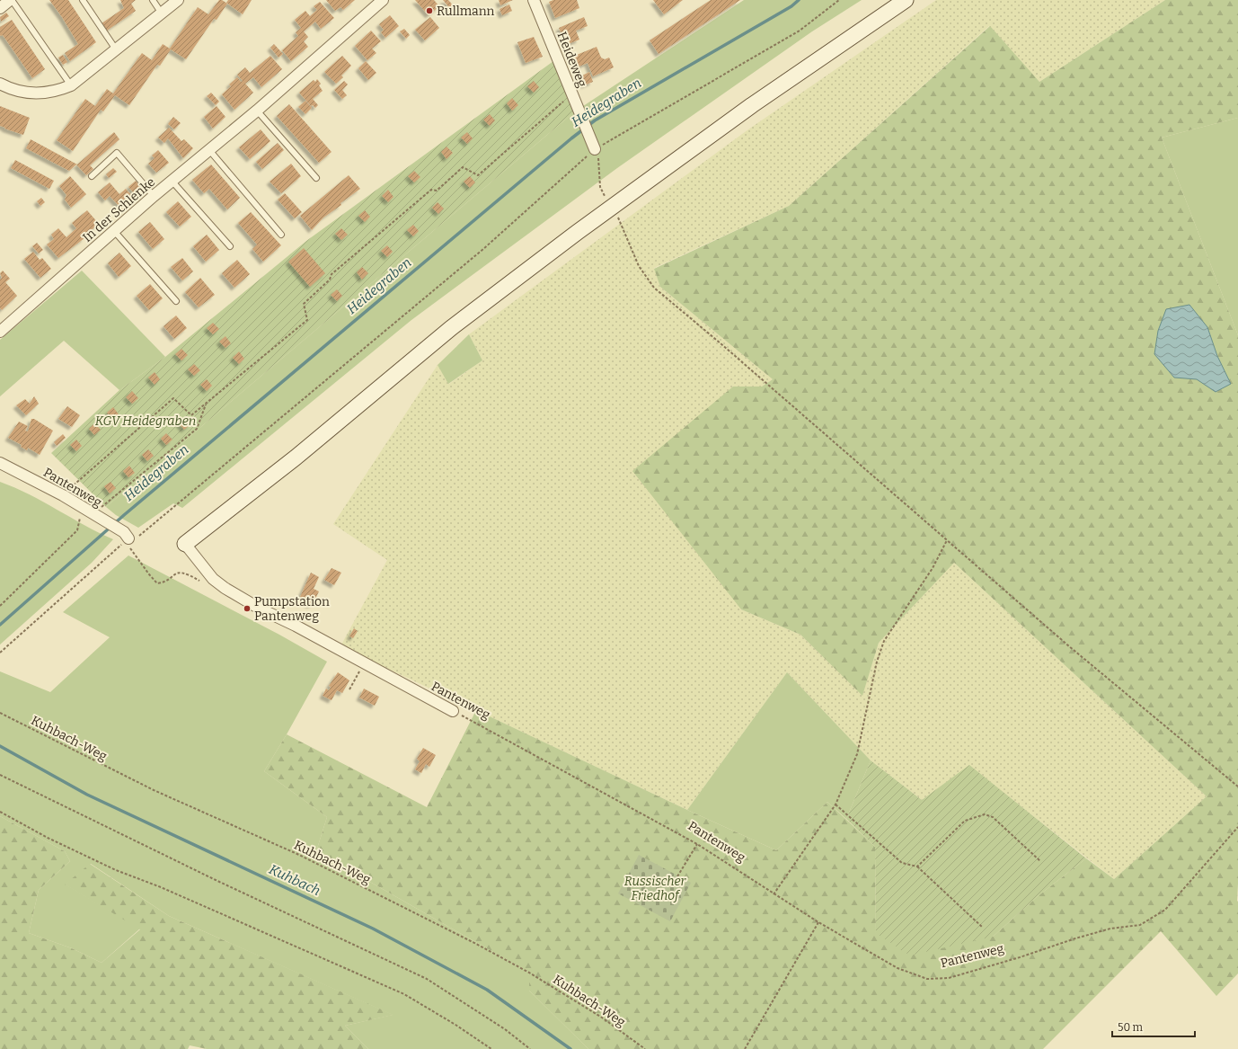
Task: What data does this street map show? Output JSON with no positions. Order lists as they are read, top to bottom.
{
  "streets": {
    "street": ["Heideweg", "In der Schlenke", "Pantenweg"],
    "path": ["Kuhbach-Weg"]
  },
  "water": ["Heidegraben", "Kuhbach"],
  "parks": ["KGV Heidegraben", "Russischer Friedhof"],
  "places": ["Rullmann", "Pumpstation Pantenweg"],
  "scale_bar": "50 m"
}
